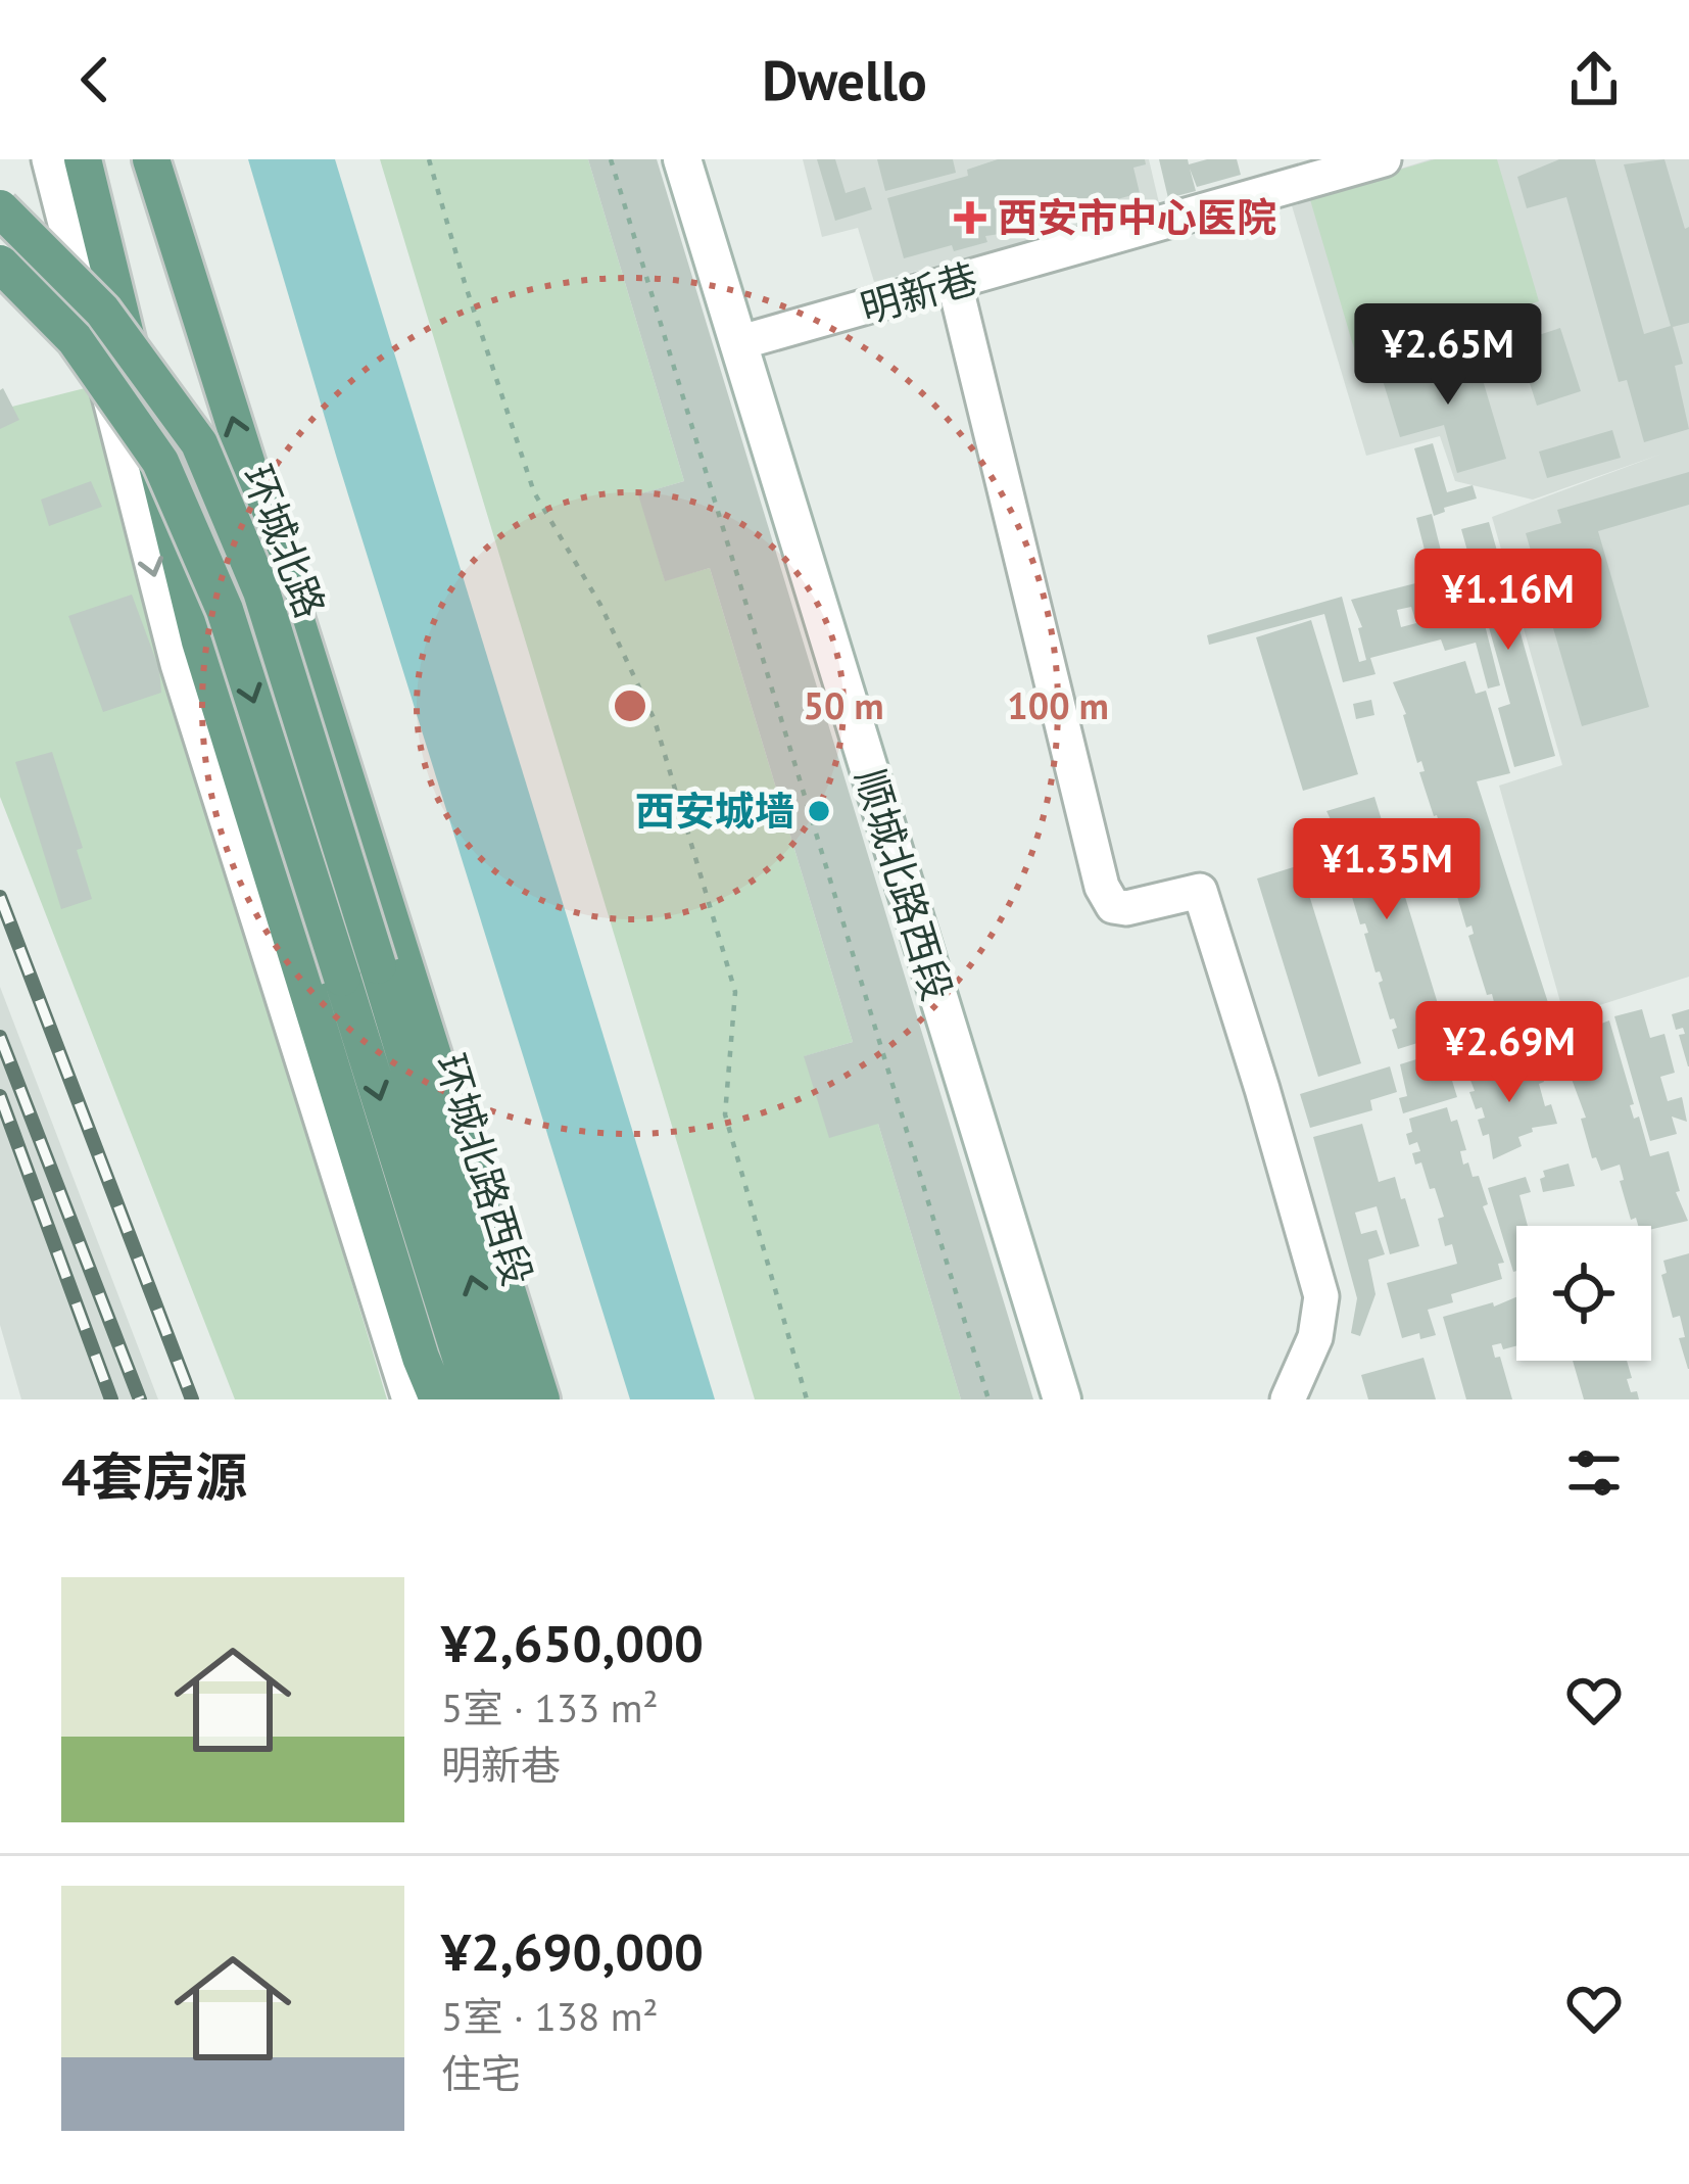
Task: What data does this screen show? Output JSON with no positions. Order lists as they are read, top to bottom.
{
  "streets": {
    "main road": ["环城北路", "环城北路西段"],
    "street": ["明新巷", "顺城北路西段"]
  },
  "crossings": [
    ["明新巷", "顺城北路西段"],
    ["环城北路", "环城北路西段"]
  ],
  "places": {
    "health": ["西安市中心医院"],
    "other": ["西安城墙"]
  },
  "page": {
    "header": "Dwello",
    "price": [
      "¥2.65M",
      "¥1.16M",
      "¥1.35M",
      "¥2.69M"
    ],
    "heading": "4套房源",
    "list": [
      {
        "name": "¥2,650,000",
        "note": "5室 · 133 m² · 明新巷"
      },
      {
        "name": "¥2,690,000",
        "note": "5室 · 138 m² · 住宅"
      }
    ]
  },
  "rings": ["50 m", "100 m"]
}
